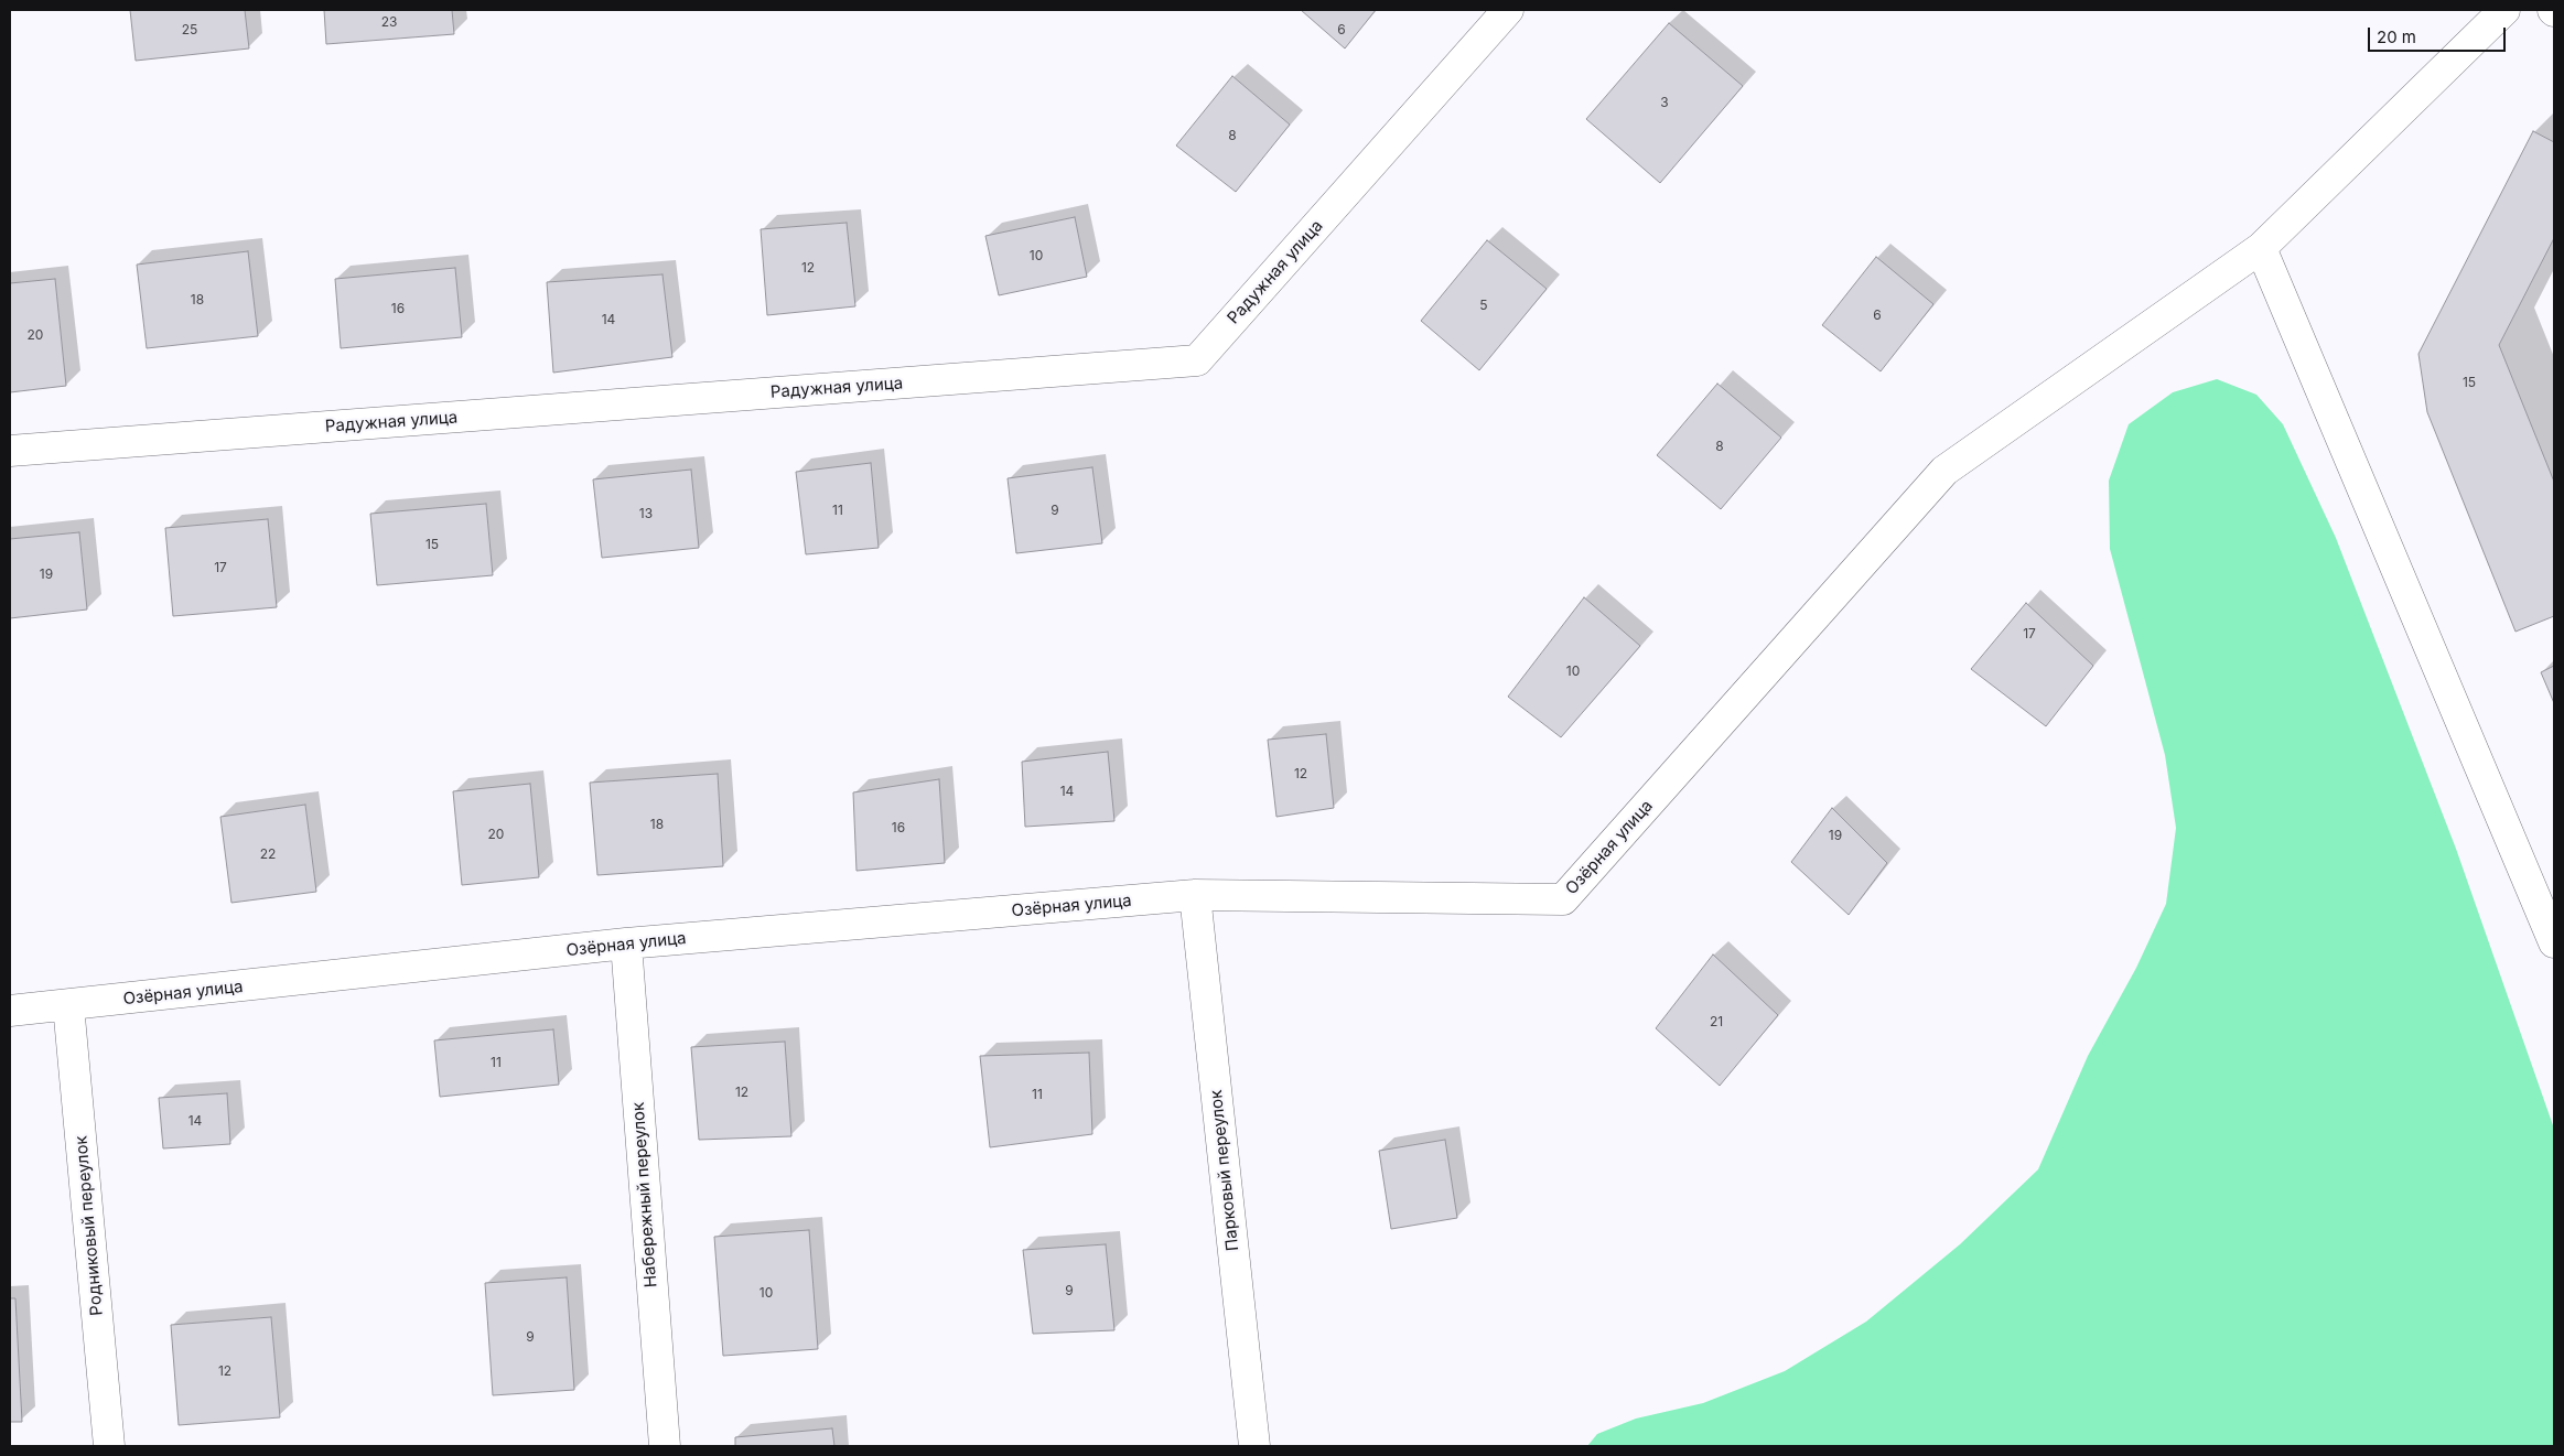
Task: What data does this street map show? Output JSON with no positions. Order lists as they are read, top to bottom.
{
  "streets": {
    "street": [
      "Радужная улица",
      "Озёрная улица",
      "Парковый переулок",
      "Набережный переулок",
      "Родниковый переулок"
    ]
  },
  "crossings": [
    ["Озёрная улица", "Парковый переулок"],
    ["Озёрная улица", "Набережный переулок"],
    ["Озёрная улица", "Родниковый переулок"]
  ],
  "house_numbers": [
    "23",
    "25",
    "6",
    "3",
    "8",
    "10",
    "12",
    "18",
    "5",
    "16",
    "6",
    "14",
    "20",
    "15",
    "8",
    "11",
    "9",
    "13",
    "15",
    "17",
    "19",
    "17",
    "10",
    "12",
    "14",
    "18",
    "16",
    "20",
    "19",
    "22",
    "21",
    "11",
    "12",
    "11",
    "14",
    "9",
    "10",
    "9",
    "12"
  ],
  "scale_bar": "20 m"
}
